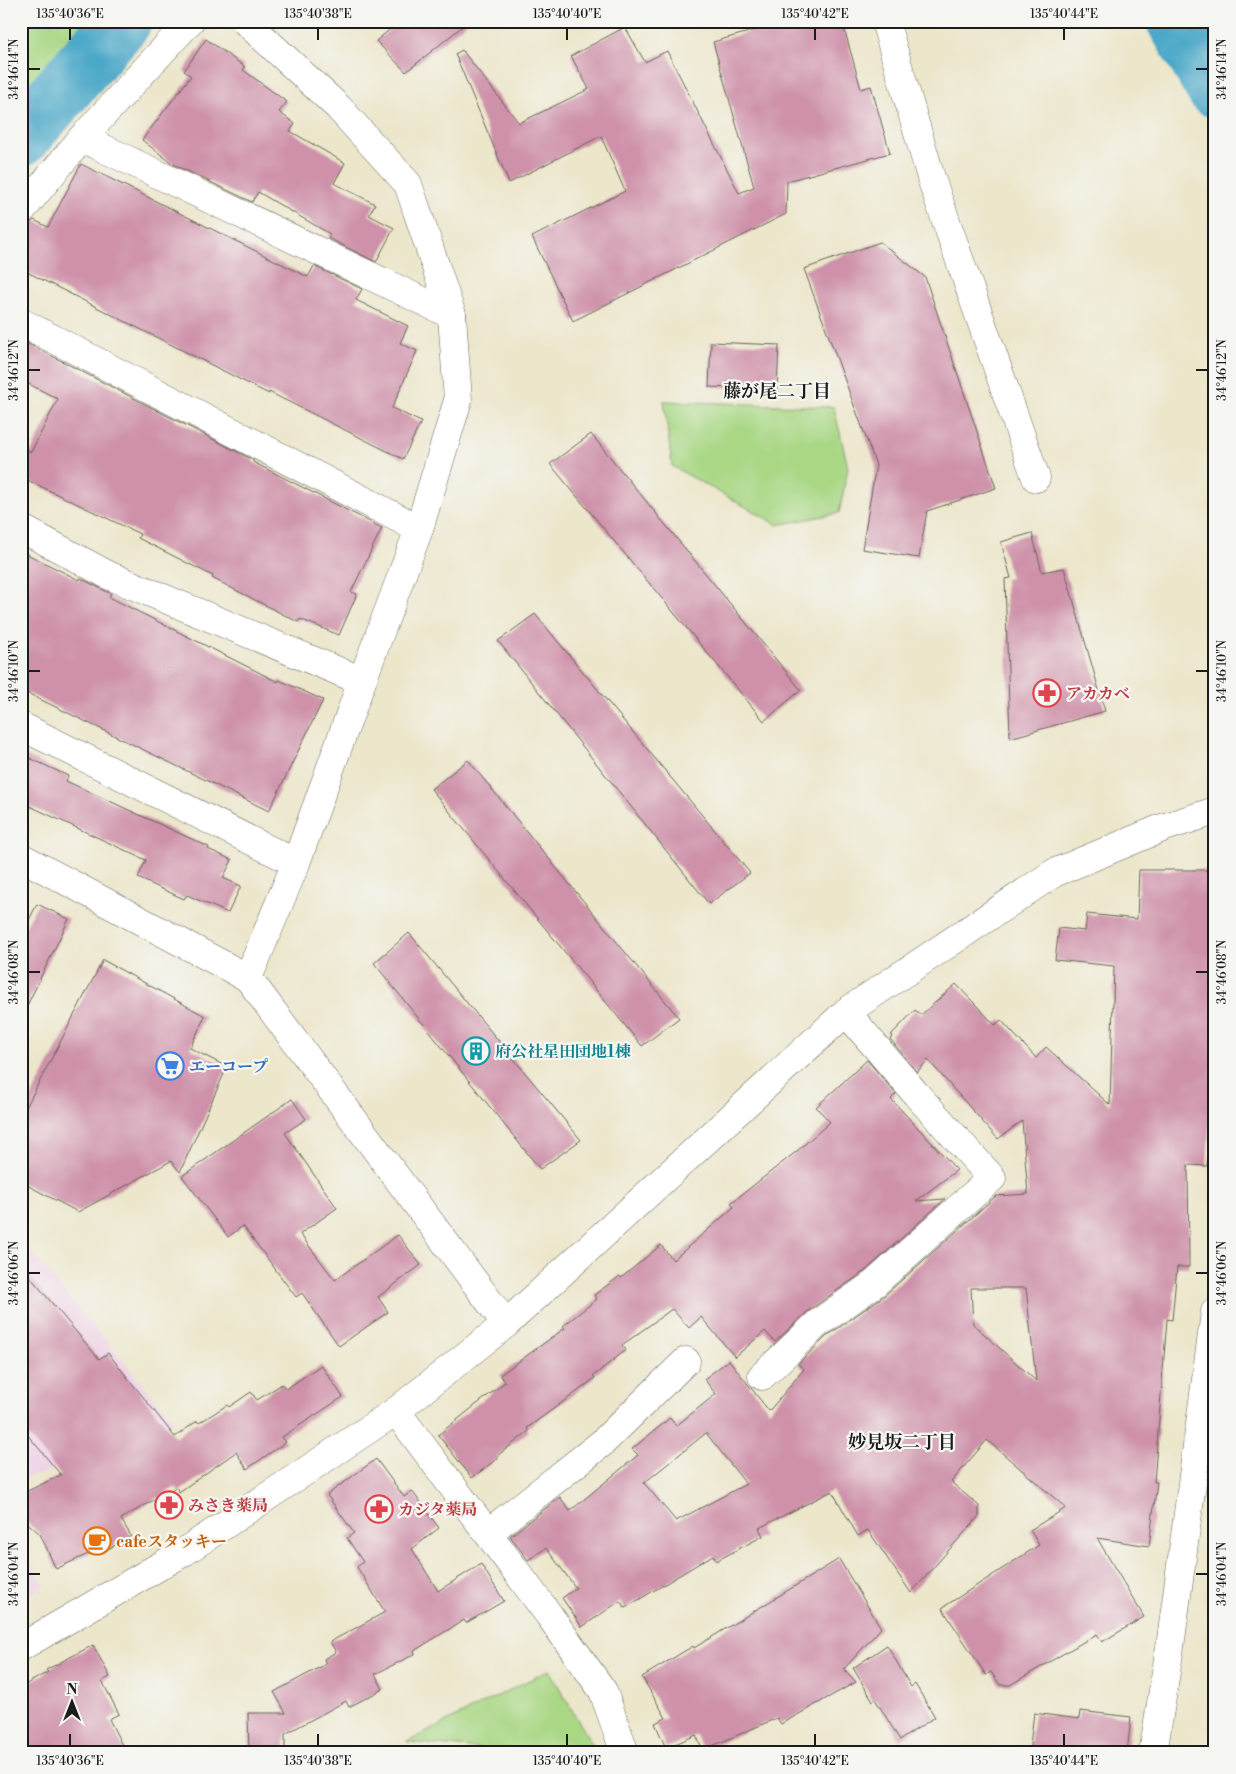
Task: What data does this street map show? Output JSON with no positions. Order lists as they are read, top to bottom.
{
  "districts": ["藤が尾二丁目", "妙見坂二丁目"],
  "places": {
    "pharmacy": ["アカカベ", "みさき薬局", "カジタ薬局"],
    "building": ["府公社星田団地1棟"],
    "supermarket": ["エーコープ"],
    "cafe": ["cafeスタッキー"]
  },
  "north": "top",
  "coordinates": [
    "135°40'36\"E",
    "135°40'38\"E",
    "135°40'40\"E",
    "135°40'42\"E",
    "135°40'44\"E",
    "34°46'14\"N",
    "34°46'12\"N",
    "34°46'10\"N",
    "34°46'08\"N",
    "34°46'06\"N",
    "34°46'04\"N"
  ]
}
